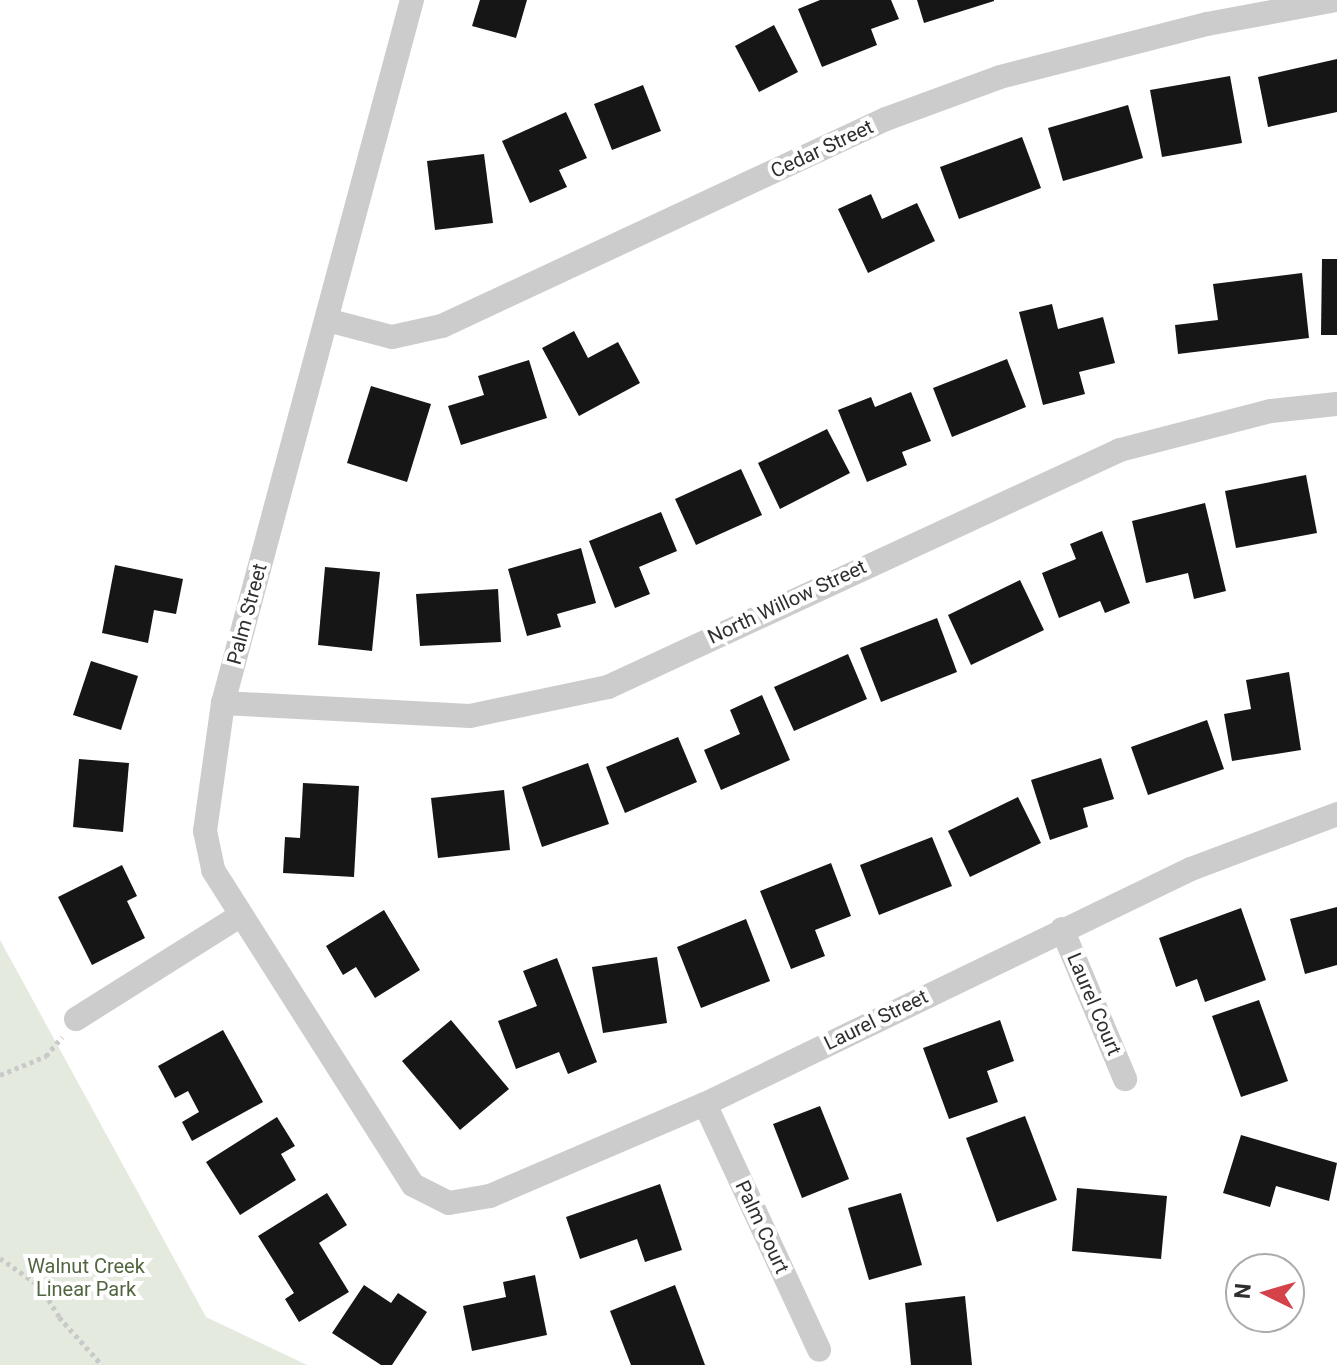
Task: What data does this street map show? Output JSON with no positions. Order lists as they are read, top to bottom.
{
  "streets": {
    "street": [
      "Cedar Street",
      "North Willow Street",
      "Palm Street",
      "Laurel Court",
      "Laurel Street",
      "Palm Court"
    ]
  },
  "crossings": [
    ["Cedar Street", "Palm Street"],
    ["North Willow Street", "Palm Street"],
    ["Palm Street", "Laurel Street"],
    ["Laurel Court", "Laurel Street"],
    ["Laurel Street", "Palm Court"]
  ],
  "parks": ["Walnut Creek Linear Park"],
  "north": "left"
}
